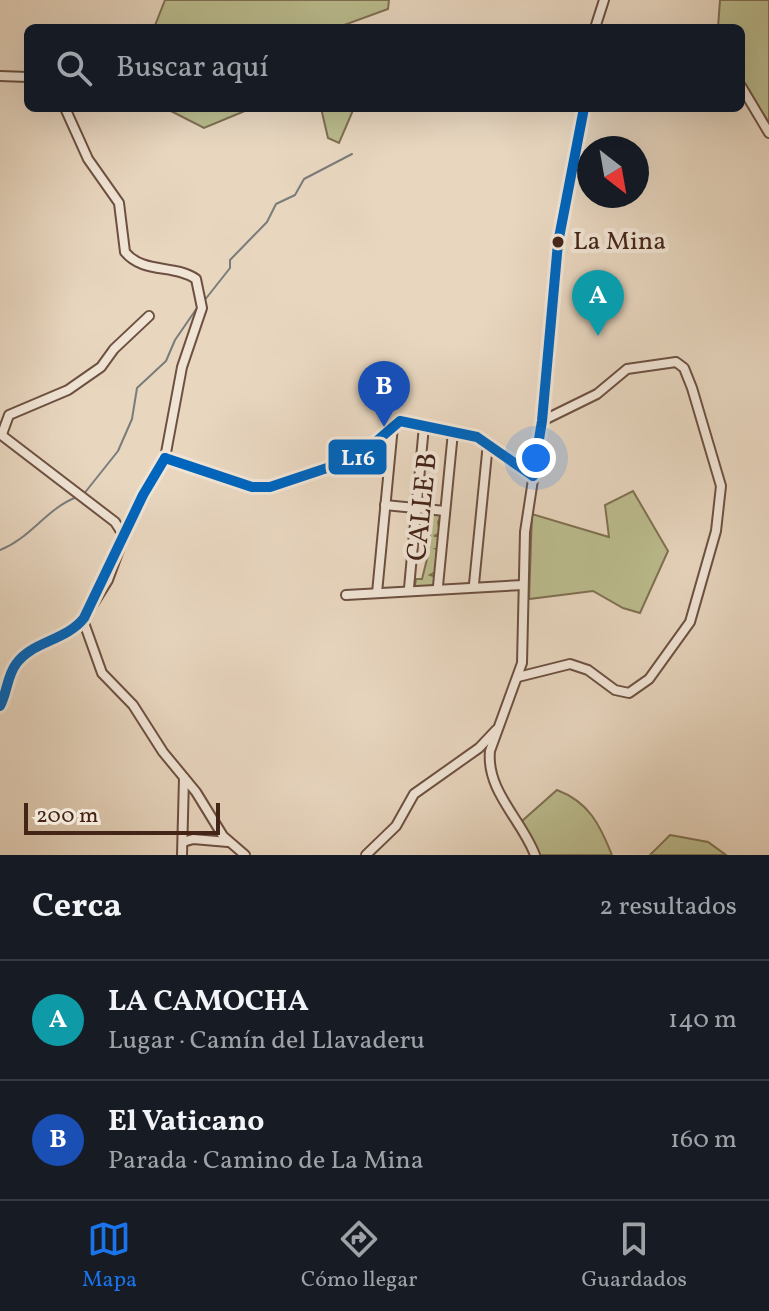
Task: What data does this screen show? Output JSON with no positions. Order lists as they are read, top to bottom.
{
  "streets": {
    "street": ["CALLE B"]
  },
  "places": ["La Mina"],
  "lines": ["transit line L16"],
  "scale_bar": "200 m",
  "north": "bottom right",
  "page": {
    "search": "Buscar aquí",
    "pins": ["A", "B"],
    "scale": "200 m",
    "heading": ["Cerca", "2 resultados"],
    "list": [
      {
        "mark": "A",
        "name": "LA CAMOCHA",
        "note": "Lugar · Camín del Llavaderu",
        "value": "140 m"
      },
      {
        "mark": "B",
        "name": "El Vaticano",
        "note": "Parada · Camino de La Mina",
        "value": "160 m"
      }
    ],
    "nav": ["Mapa", "Cómo llegar", "Guardados"]
  }
}
